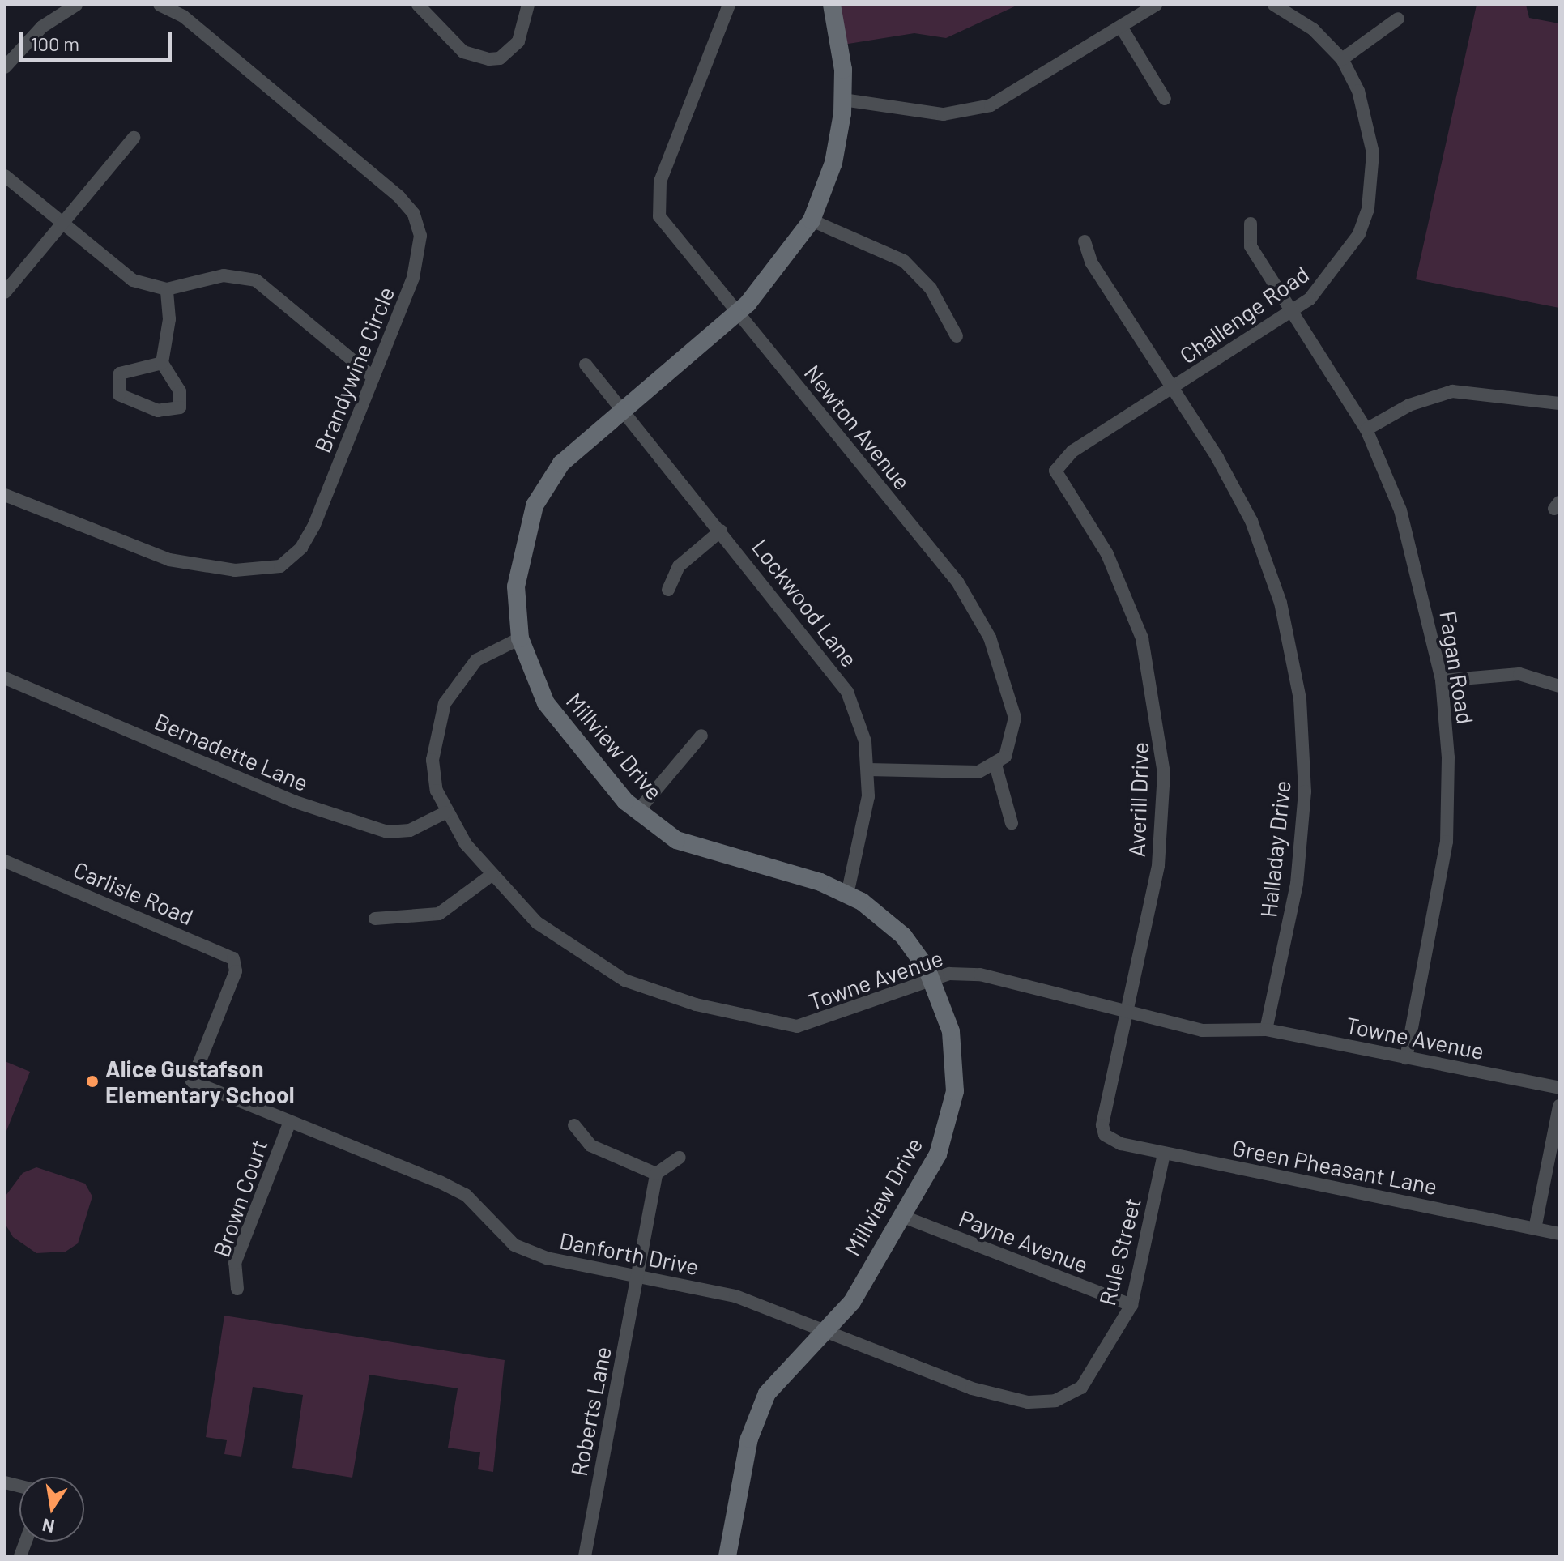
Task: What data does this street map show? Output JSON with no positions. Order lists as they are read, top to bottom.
{
  "streets": {
    "street": [
      "Challenge Road",
      "Brandywine Circle",
      "Newton Avenue",
      "Lockwood Lane",
      "Fagan Road",
      "Millview Drive",
      "Bernadette Lane",
      "Averill Drive",
      "Halladay Drive",
      "Carlisle Road",
      "Towne Avenue",
      "Green Pheasant Lane",
      "Brown Court",
      "Payne Avenue",
      "Rule Street",
      "Danforth Drive",
      "Roberts Lane"
    ]
  },
  "crossings": [
    ["Challenge Road", "Fagan Road"],
    ["Challenge Road", "Averill Drive"],
    ["Challenge Road", "Halladay Drive"],
    ["Newton Avenue", "Millview Drive"],
    ["Lockwood Lane", "Millview Drive"],
    ["Fagan Road", "Towne Avenue"],
    ["Millview Drive", "Towne Avenue"],
    ["Millview Drive", "Payne Avenue"],
    ["Millview Drive", "Danforth Drive"],
    ["Bernadette Lane", "Towne Avenue"],
    ["Averill Drive", "Towne Avenue"],
    ["Averill Drive", "Green Pheasant Lane"],
    ["Halladay Drive", "Towne Avenue"],
    ["Carlisle Road", "Danforth Drive"],
    ["Green Pheasant Lane", "Rule Street"],
    ["Brown Court", "Danforth Drive"],
    ["Payne Avenue", "Rule Street"],
    ["Rule Street", "Danforth Drive"],
    ["Danforth Drive", "Roberts Lane"]
  ],
  "places": ["Alice Gustafson Elementary School"],
  "scale_bar": "100 m",
  "north": "bottom"
}
